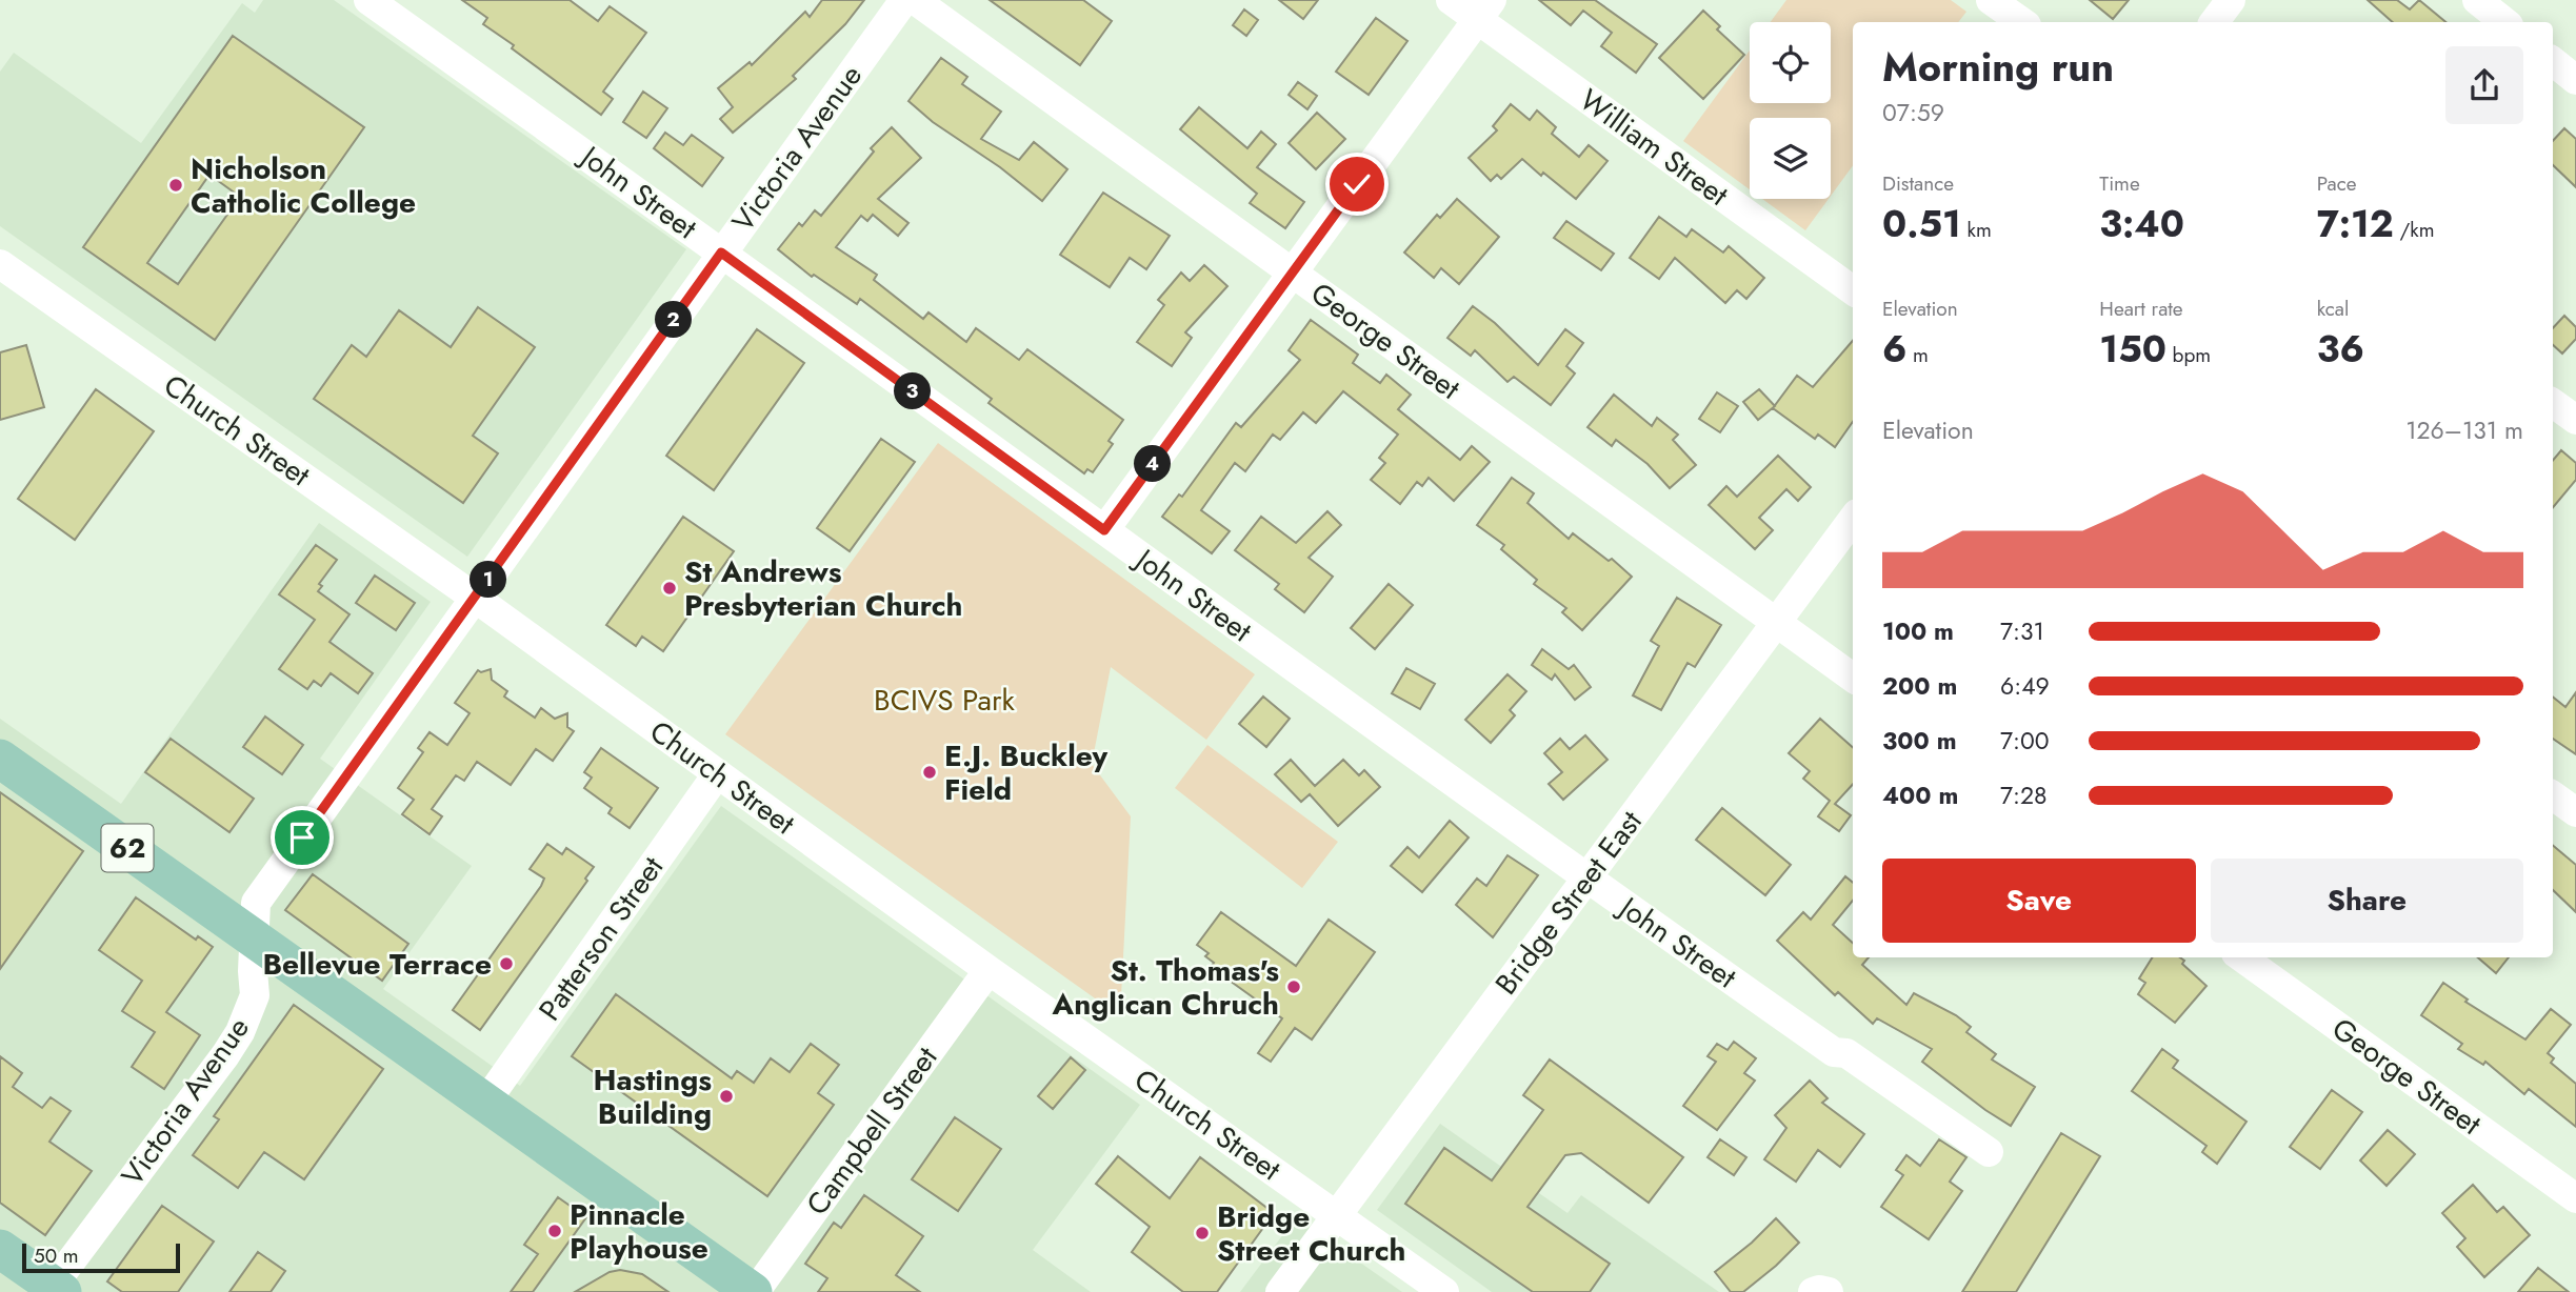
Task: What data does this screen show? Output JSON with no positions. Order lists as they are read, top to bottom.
{
  "streets": {
    "main road": ["62"],
    "street": [
      "William Street",
      "Victoria Avenue",
      "John Street",
      "George Street",
      "Church Street",
      "Bridge Street East",
      "Patterson Street",
      "Campbell Street"
    ]
  },
  "crossings": [
    ["Victoria Avenue", "John Street"],
    ["Victoria Avenue", "Church Street"],
    ["Victoria Avenue", "62"],
    ["John Street", "Bridge Street East"],
    ["George Street", "Bridge Street East"],
    ["Church Street", "Bridge Street East"],
    ["Church Street", "Patterson Street"],
    ["Church Street", "Campbell Street"],
    ["62", "Patterson Street"],
    ["62", "Campbell Street"]
  ],
  "parks": ["BCIVS Park"],
  "places": [
    "Nicholson Catholic College",
    "St Andrews Presbyterian Church",
    "E.J. Buckley Field",
    "Bellevue Terrace",
    "St. Thomas's Anglican Chruch",
    "Hastings Building",
    "Pinnacle Playhouse",
    "Bridge Street Church"
  ],
  "scale_bar": "50 m",
  "page": {
    "heading": ["Morning run", "07:59"],
    "stats": [
      ["Distance", "0.51 km"],
      ["Time", "3:40"],
      ["Pace", "7:12 /km"],
      ["Elevation", "6 m"],
      ["Heart rate", "150 bpm"],
      ["kcal", "36"]
    ],
    "pins": [
      "2",
      "3",
      "4",
      "1"
    ],
    "chart": ["Elevation", "126–131 m"],
    "list": [
      {
        "name": "100 m",
        "note": "7:31"
      },
      {
        "name": "200 m",
        "note": "6:49"
      },
      {
        "name": "300 m",
        "note": "7:00"
      },
      {
        "name": "400 m",
        "note": "7:28"
      }
    ],
    "buttons": ["Save", "Share"],
    "scale": "50 m"
  }
}
